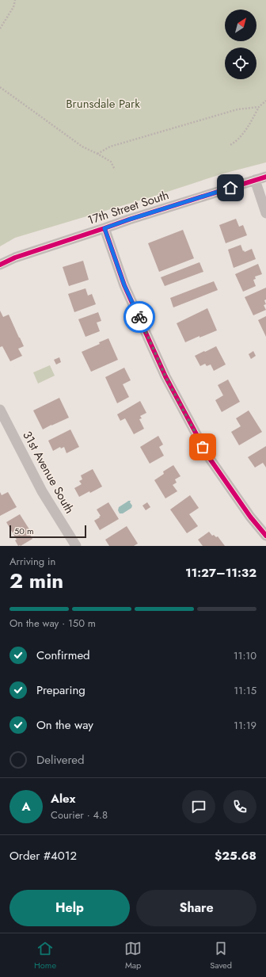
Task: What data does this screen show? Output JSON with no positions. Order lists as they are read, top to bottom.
{
  "streets": {
    "street": ["17th Street South", "31st Avenue South"]
  },
  "parks": ["Brunsdale Park"],
  "scale_bar": "50 m",
  "north": "top right",
  "page": {
    "scale": "50 m",
    "heading": ["2 min", "Arriving in", "11:27–11:32"],
    "panel": [
      "Alex",
      "Courier · 4.8",
      "Order #4012",
      "$25.68"
    ],
    "bar": "On the way · 150 m",
    "list": [
      ["Confirmed", "11:10"],
      ["Preparing", "11:15"],
      ["On the way", "11:19"],
      "Delivered"
    ],
    "round": "A",
    "buttons": ["Help", "Share"],
    "tabs": ["Home", "Map", "Saved"]
  }
}
